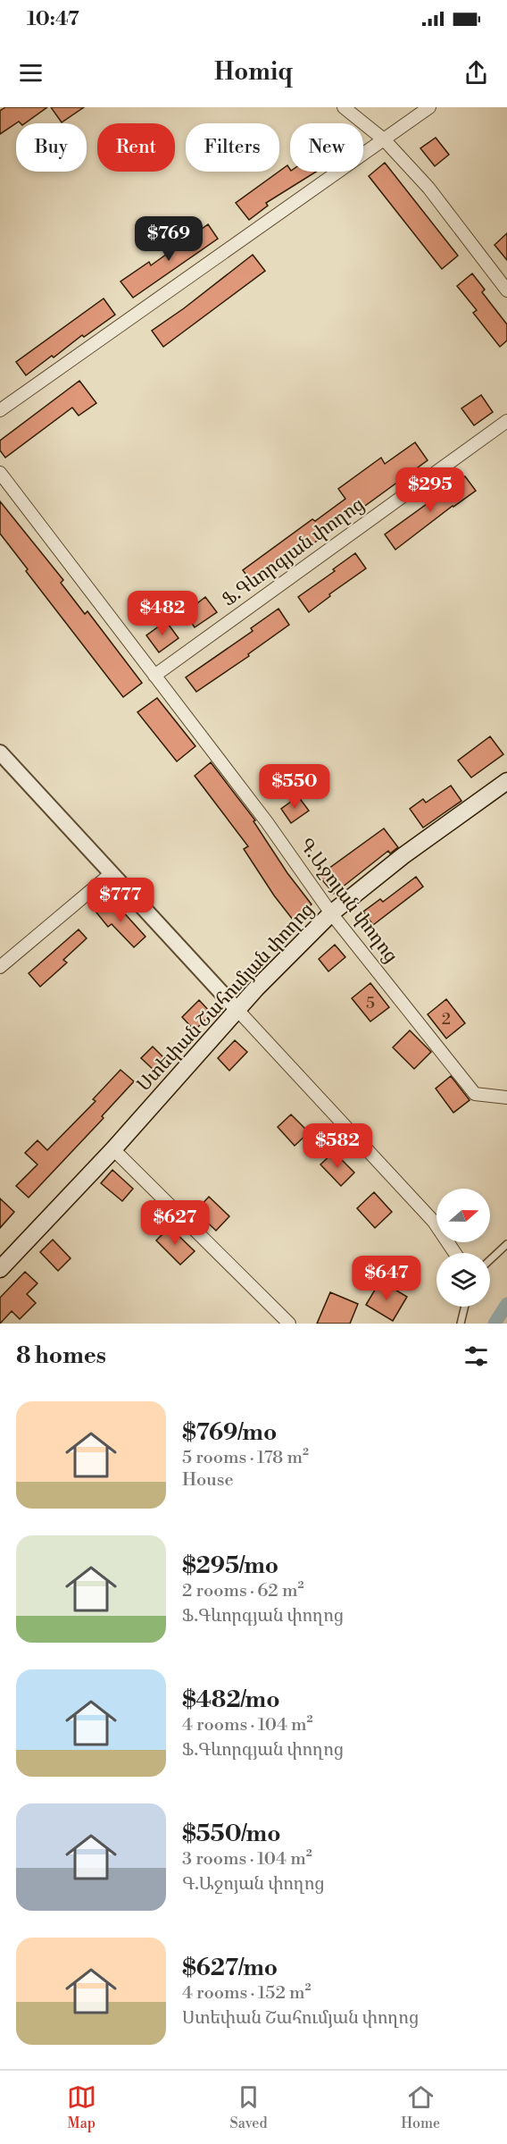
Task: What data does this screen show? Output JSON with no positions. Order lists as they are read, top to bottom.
{
  "streets": {
    "main road": ["Ստեփան Շահումյան փողոց"],
    "street": ["Ֆ.Գևորգյան փողոց", "Գ.Աջոյան փողոց"]
  },
  "crossings": [
    ["Ֆ.Գևորգյան փողոց", "Գ.Աջոյան փողոց"],
    ["Գ.Աջոյան փողոց", "Ստեփան Շահումյան փողոց"]
  ],
  "house_numbers": ["5", "2"],
  "north": "right",
  "page": {
    "status": "10:47",
    "header": "Homiq",
    "chip": [
      "Buy",
      "Rent",
      "Filters",
      "New"
    ],
    "price": [
      "$769",
      "$295",
      "$482",
      "$550",
      "$777",
      "$582",
      "$627",
      "$647"
    ],
    "heading": "8 homes",
    "list": [
      {
        "name": "$769/mo",
        "note": "5 rooms · 178 m² · House"
      },
      {
        "name": "$295/mo",
        "note": "2 rooms · 62 m² · Ֆ.Գևորգյան փողոց"
      },
      {
        "name": "$482/mo",
        "note": "4 rooms · 104 m² · Ֆ.Գևորգյան փողոց"
      },
      {
        "name": "$550/mo",
        "note": "3 rooms · 104 m² · Գ.Աջոյան փողոց"
      },
      {
        "name": "$627/mo",
        "note": "4 rooms · 152 m² · Ստեփան Շահումյան փողոց"
      }
    ],
    "tabs": ["Map", "Saved", "Home"]
  }
}
